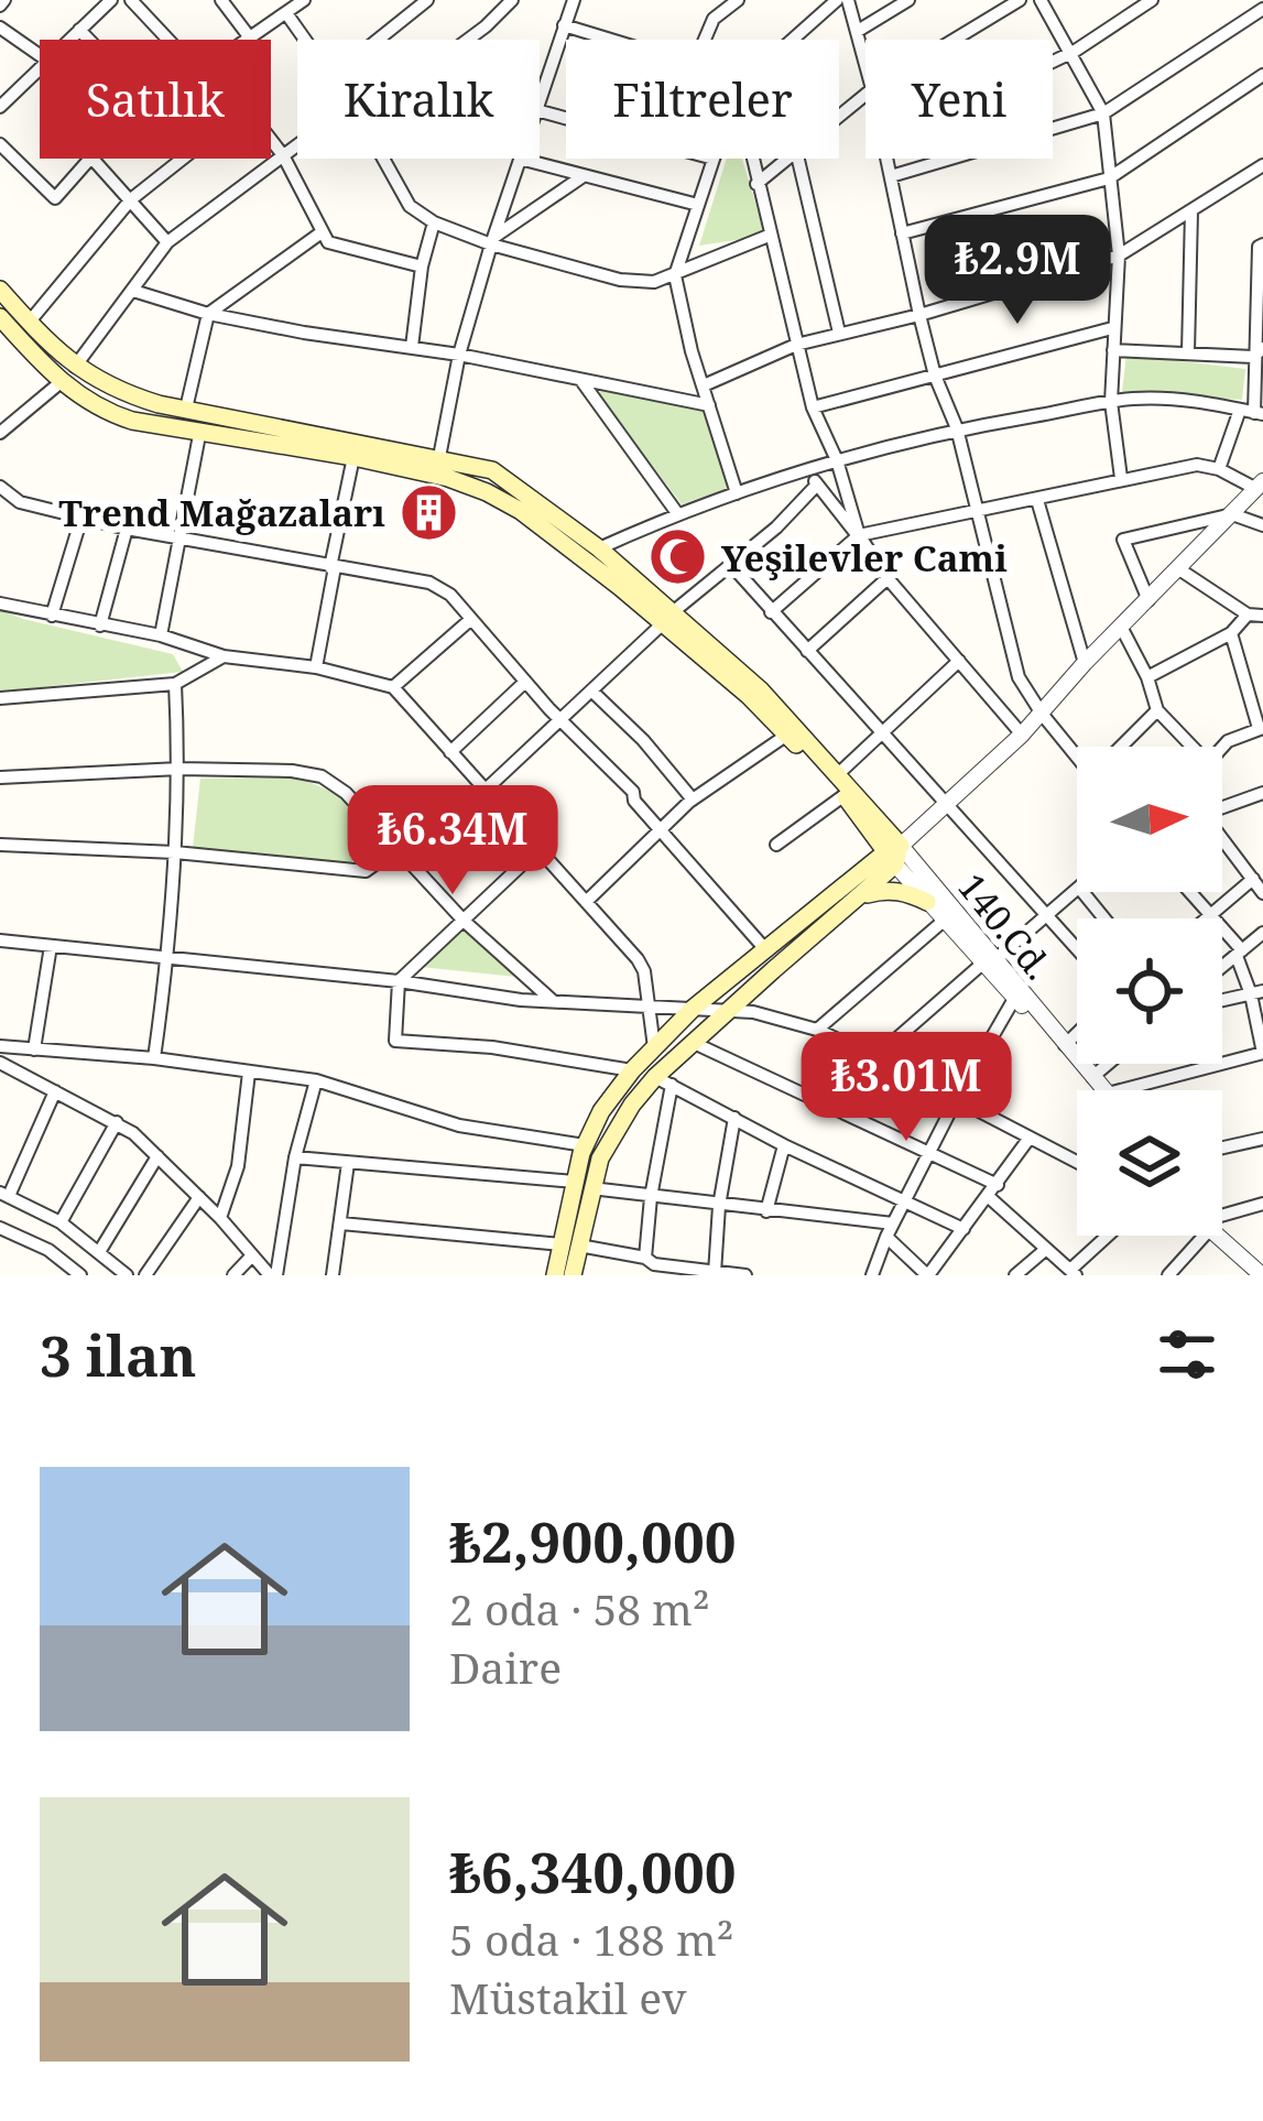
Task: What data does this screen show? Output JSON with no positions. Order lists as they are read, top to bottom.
{
  "streets": {
    "street": ["140.Cd."]
  },
  "places": {
    "building": ["Trend Mağazaları"],
    "mosque": ["Yeşilevler Cami"]
  },
  "north": "right",
  "page": {
    "chip": [
      "Satılık",
      "Kiralık",
      "Filtreler",
      "Yeni"
    ],
    "price": ["₺2.9M", "₺6.34M", "₺3.01M"],
    "heading": "3 ilan",
    "list": [
      {
        "name": "₺2,900,000",
        "note": "2 oda · 58 m² · Daire"
      },
      {
        "name": "₺6,340,000",
        "note": "5 oda · 188 m² · Müstakil ev"
      }
    ]
  }
}
